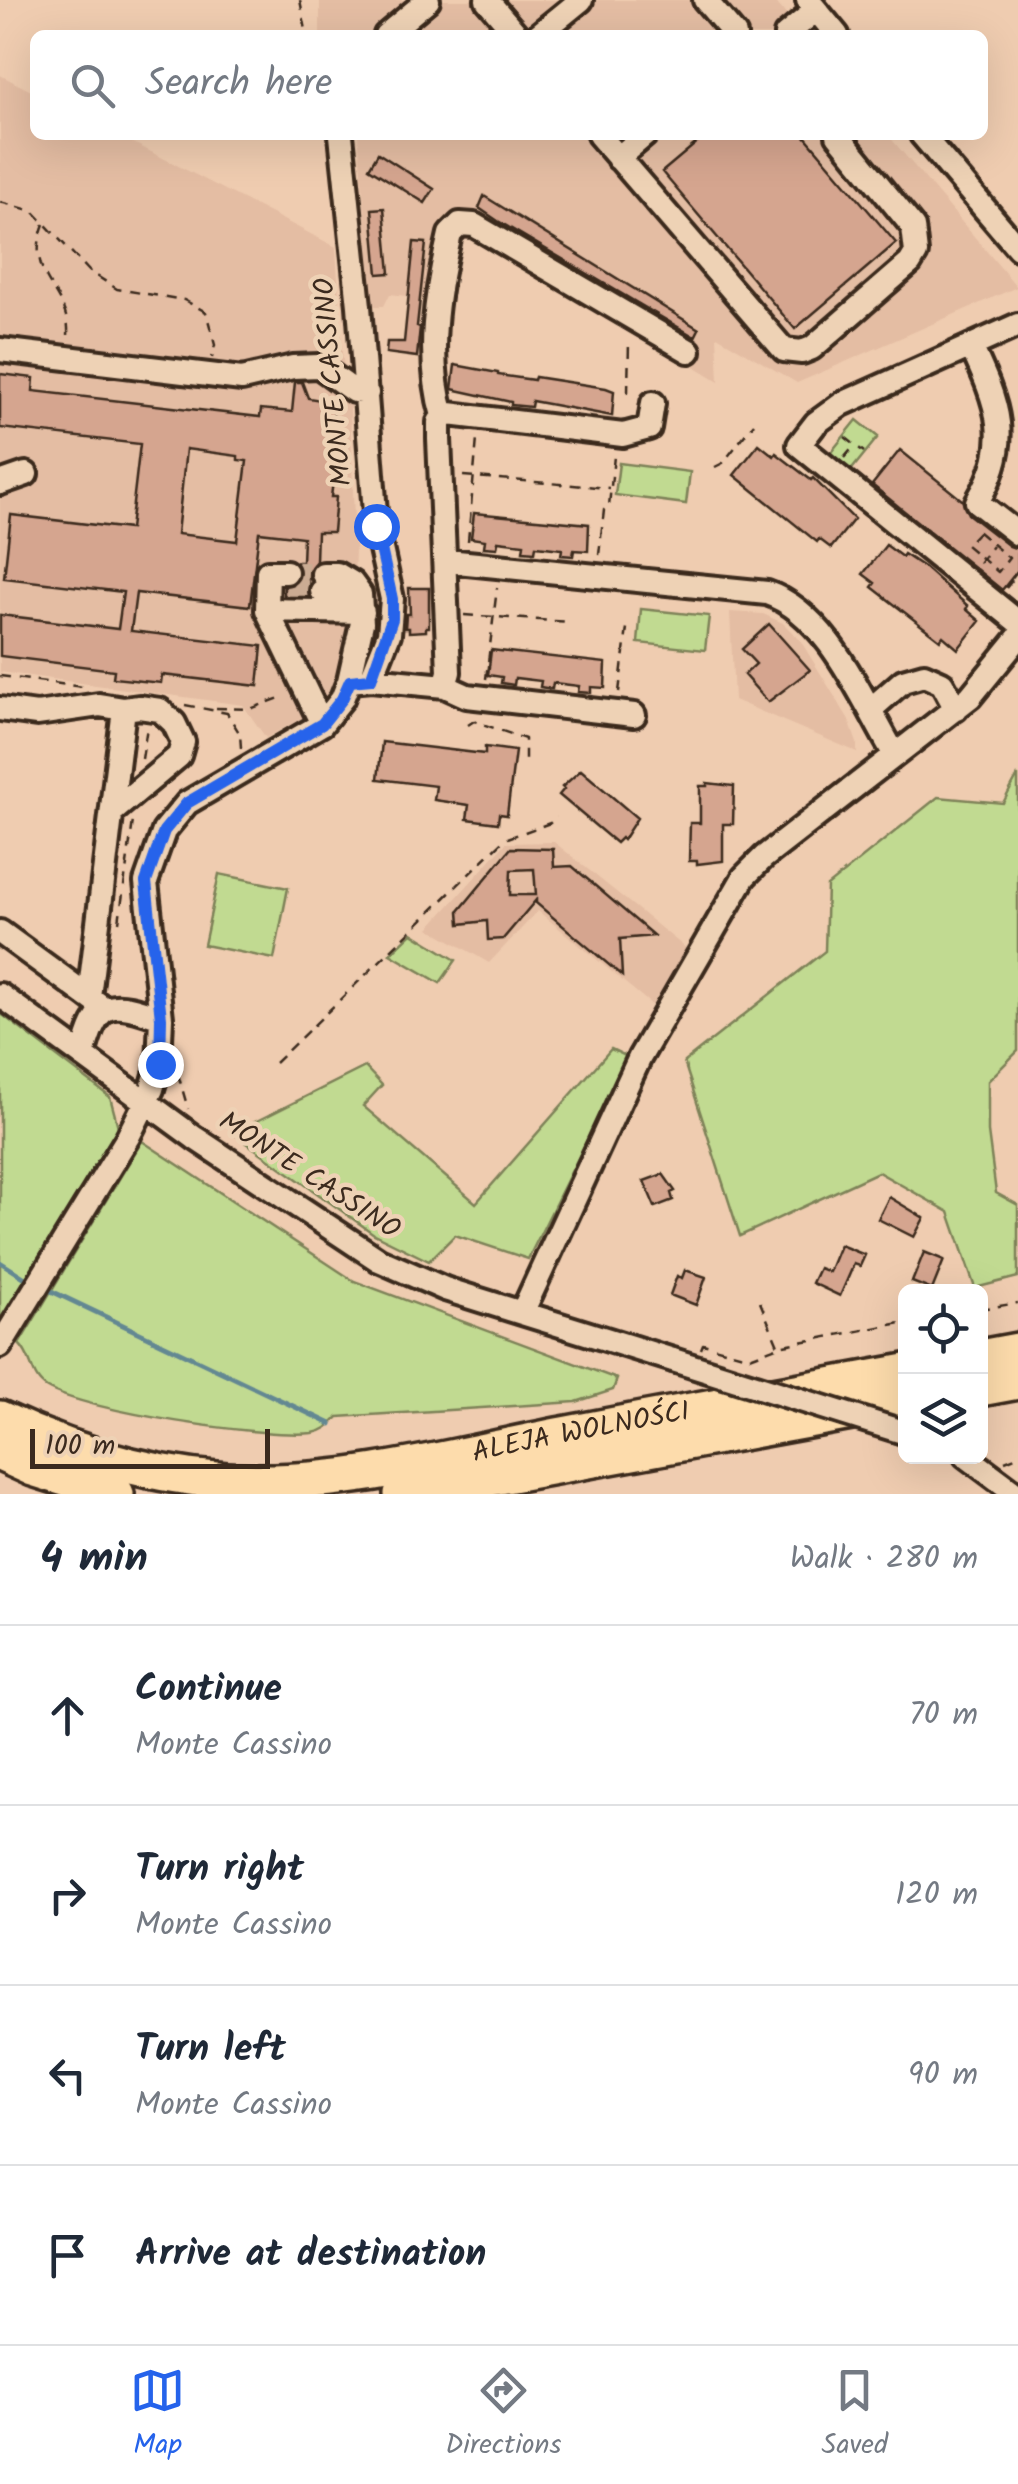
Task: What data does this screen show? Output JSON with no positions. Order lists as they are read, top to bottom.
{
  "streets": {
    "highway": ["ALEJA WOLNOŚCI"],
    "street": ["MONTE CASSINO"]
  },
  "scale_bar": "100 m",
  "page": {
    "search": "Search here",
    "scale": "100 m",
    "heading": ["4 min", "Walk · 280 m"],
    "list": [
      ["Continue", "Monte Cassino", "70 m"],
      ["Turn right", "Monte Cassino", "120 m"],
      ["Turn left", "Monte Cassino", "90 m"],
      "Arrive at destination"
    ],
    "nav": ["Map", "Directions", "Saved"]
  }
}
